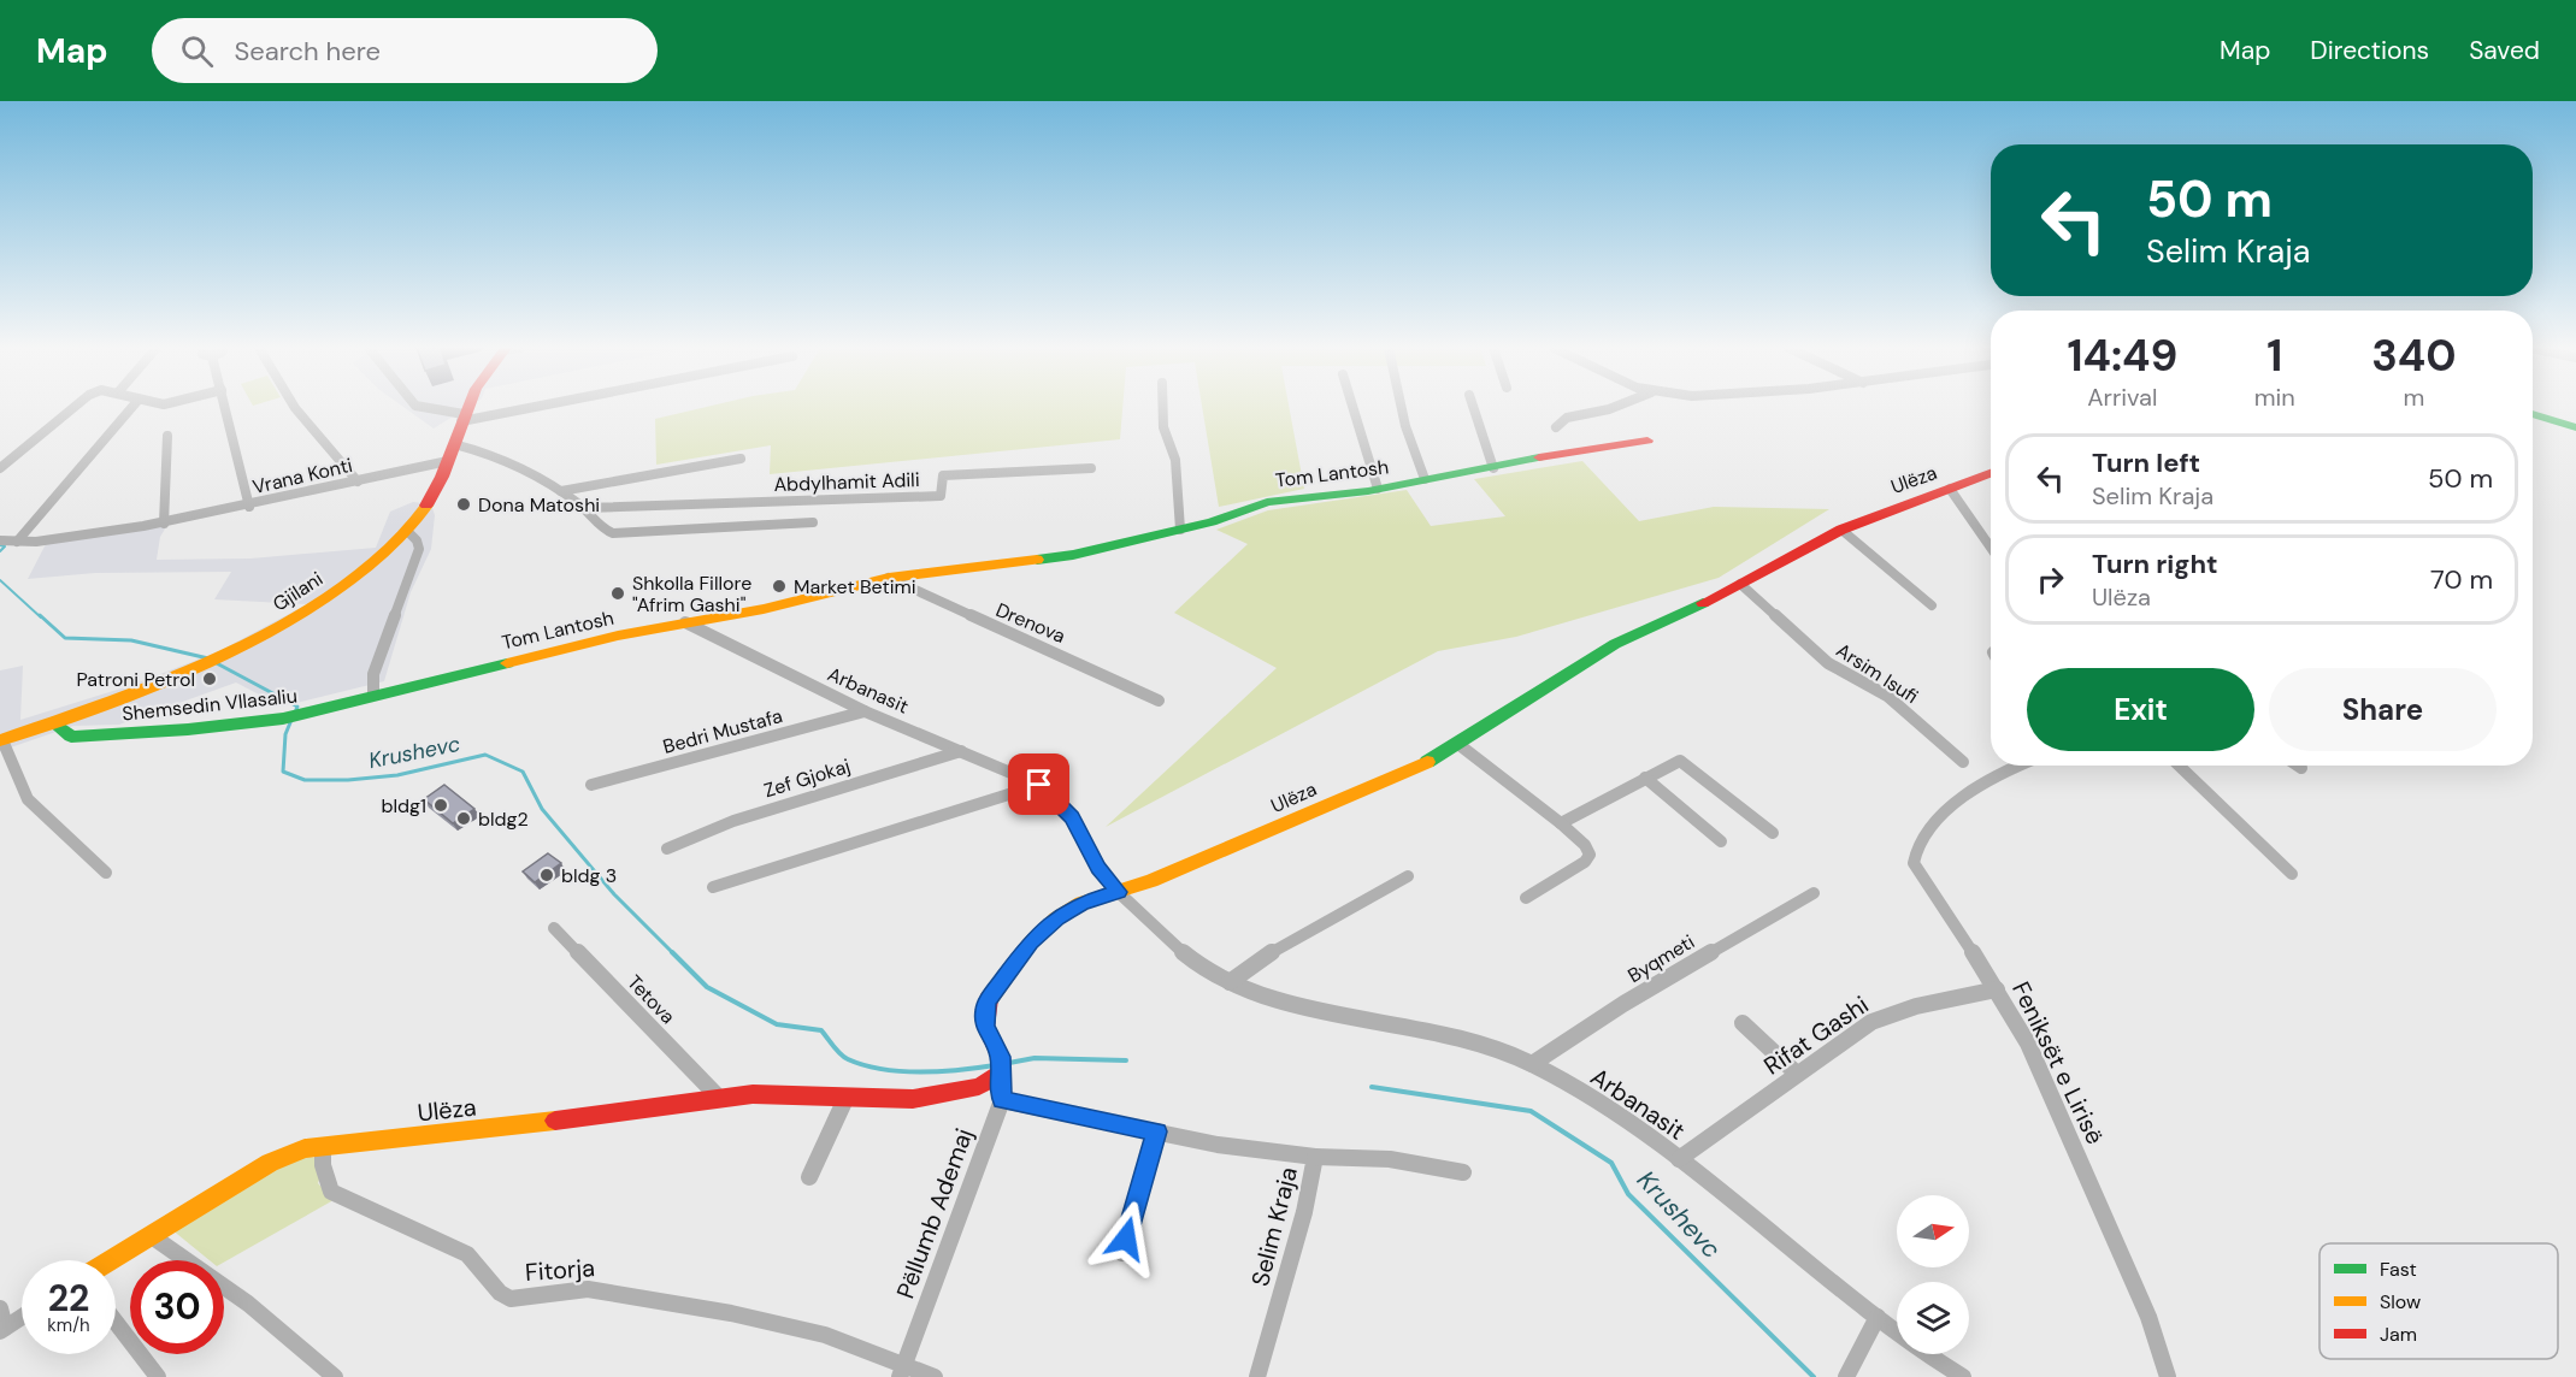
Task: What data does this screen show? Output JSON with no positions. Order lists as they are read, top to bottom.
{
  "streets": {
    "street": [
      "Tom Lantosh",
      "Vrana Konti",
      "Ulëza",
      "Abdylhamit Adili",
      "Gjilani",
      "Drenova",
      "Arsim Isufi",
      "Arbanasit",
      "Shemsedin Vllasaliu",
      "Bedri Mustafa",
      "Zef Gjokaj",
      "Byqmeti",
      "Tetova",
      "Rifat Gashi",
      "Feniksët e Lirisë",
      "Pëllumb Ademaj",
      "Selim Kraja",
      "Fitorja"
    ]
  },
  "crossings": [
    ["Tom Lantosh", "Drenova"],
    ["Tom Lantosh", "Arbanasit"],
    ["Tom Lantosh", "Shemsedin Vllasaliu"],
    ["Vrana Konti", "Gjilani"],
    ["Ulëza", "Arsim Isufi"],
    ["Ulëza", "Arbanasit"],
    ["Ulëza", "Tetova"],
    ["Ulëza", "Pëllumb Ademaj"],
    ["Ulëza", "Fitorja"],
    ["Gjilani", "Shemsedin Vllasaliu"],
    ["Arbanasit", "Bedri Mustafa"],
    ["Arbanasit", "Zef Gjokaj"],
    ["Arbanasit", "Byqmeti"],
    ["Arbanasit", "Rifat Gashi"],
    ["Rifat Gashi", "Feniksët e Lirisë"],
    ["Pëllumb Ademaj", "Selim Kraja"],
    ["Pëllumb Ademaj", "Fitorja"]
  ],
  "water": ["Krushevc"],
  "places": [
    "Dona Matoshi",
    "Market Betimi",
    "Shkolla Fillore \"Afrim Gashi\"",
    "Patroni Petrol",
    "bldg1",
    "bldg2",
    "bldg 3"
  ],
  "legend": ["Fast", "Slow", "Jam"],
  "north": "right",
  "page": {
    "header": "Map",
    "search": "Search here",
    "nav": ["Map", "Directions", "Saved"],
    "turn": ["50 m", "Selim Kraja"],
    "eta": [
      "14:49",
      "Arrival",
      "1",
      "min",
      "340",
      "m"
    ],
    "list": [
      {
        "name": "Turn left",
        "note": "Selim Kraja",
        "value": "50 m"
      },
      {
        "name": "Turn right",
        "note": "Ulëza",
        "value": "70 m"
      }
    ],
    "buttons": ["Exit", "Share"],
    "speed": "22 km/h",
    "limit": "30"
  }
}
